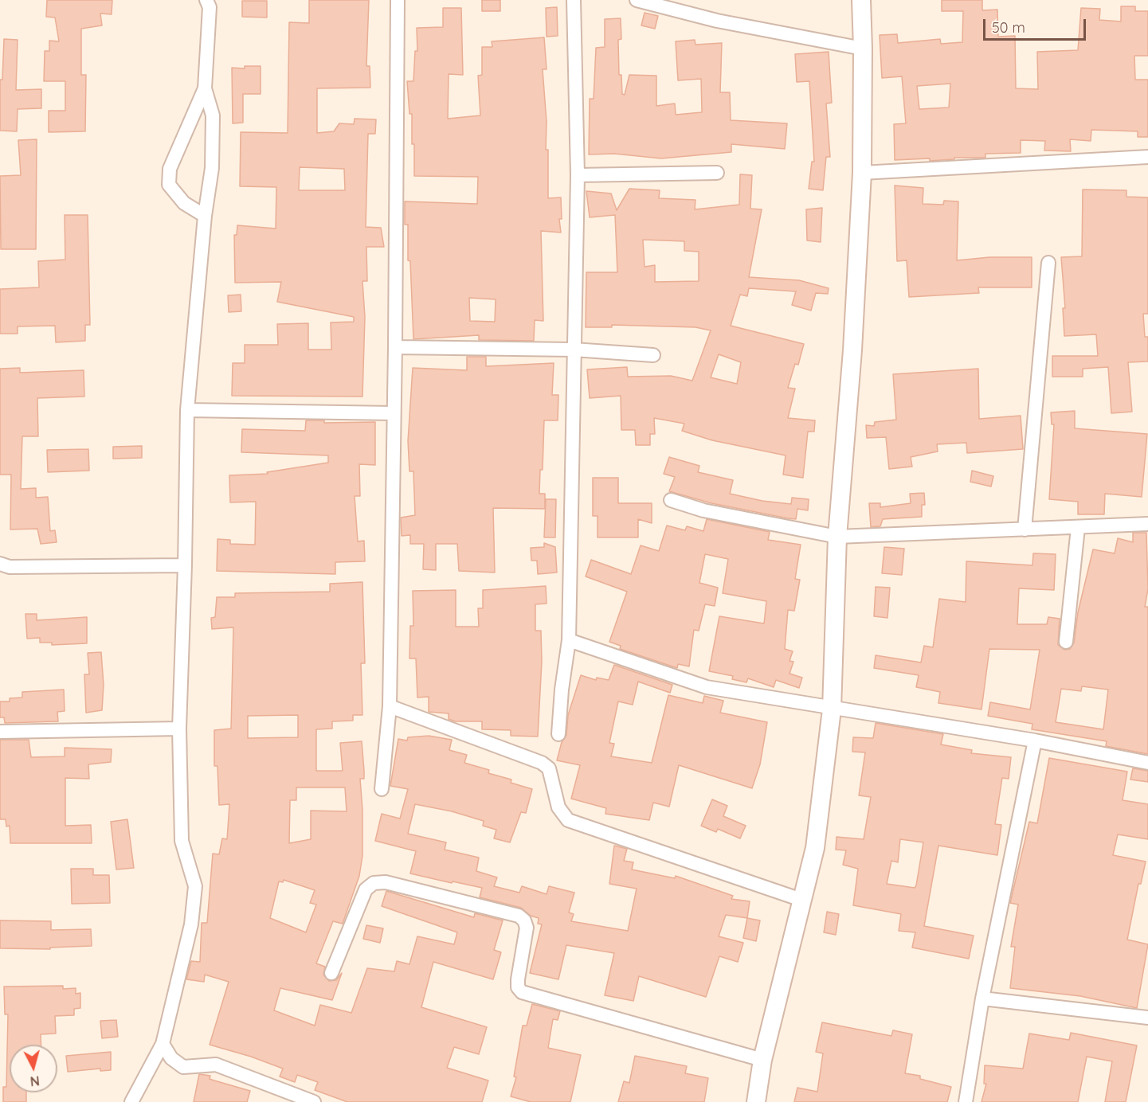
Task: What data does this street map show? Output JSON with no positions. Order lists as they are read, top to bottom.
{
  "scale_bar": "50 m",
  "north": "bottom"
}
